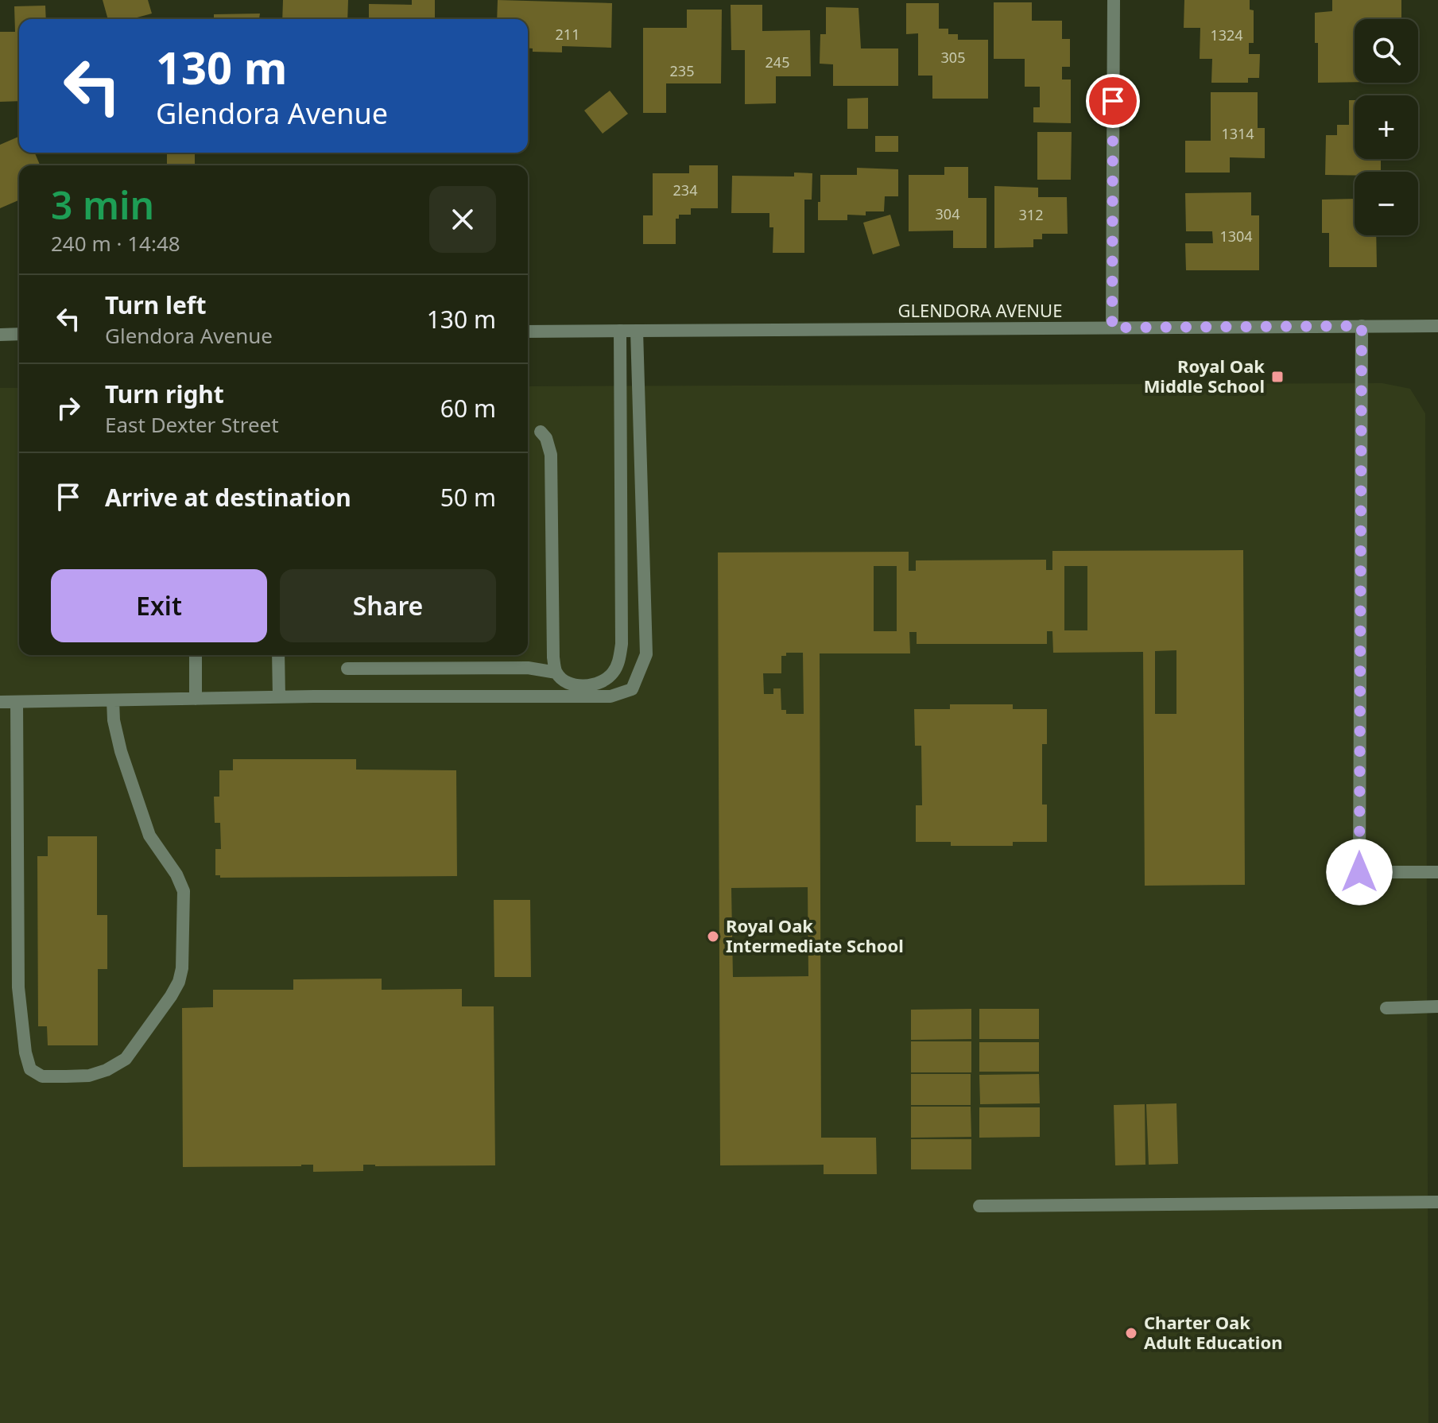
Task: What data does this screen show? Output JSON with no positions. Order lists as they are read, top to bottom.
{
  "streets": {
    "street": ["GLENDORA AVENUE"]
  },
  "places": {
    "transit": ["Royal Oak Middle School"],
    "other": ["Royal Oak Intermediate School", "Charter Oak Adult Education"]
  },
  "house_numbers": [
    "211",
    "1324",
    "305",
    "245",
    "235",
    "1314",
    "234",
    "304",
    "312",
    "1304"
  ],
  "page": {
    "map_buttons": ["+", "−"],
    "turn": ["130 m", "Glendora Avenue"],
    "heading": ["3 min", "240 m · 14:48"],
    "list": [
      {
        "name": "Turn left",
        "note": "Glendora Avenue",
        "value": "130 m"
      },
      {
        "name": "Turn right",
        "note": "East Dexter Street",
        "value": "60 m"
      },
      {
        "name": "Arrive at destination",
        "value": "50 m"
      }
    ],
    "buttons": ["Exit", "Share"]
  }
}
